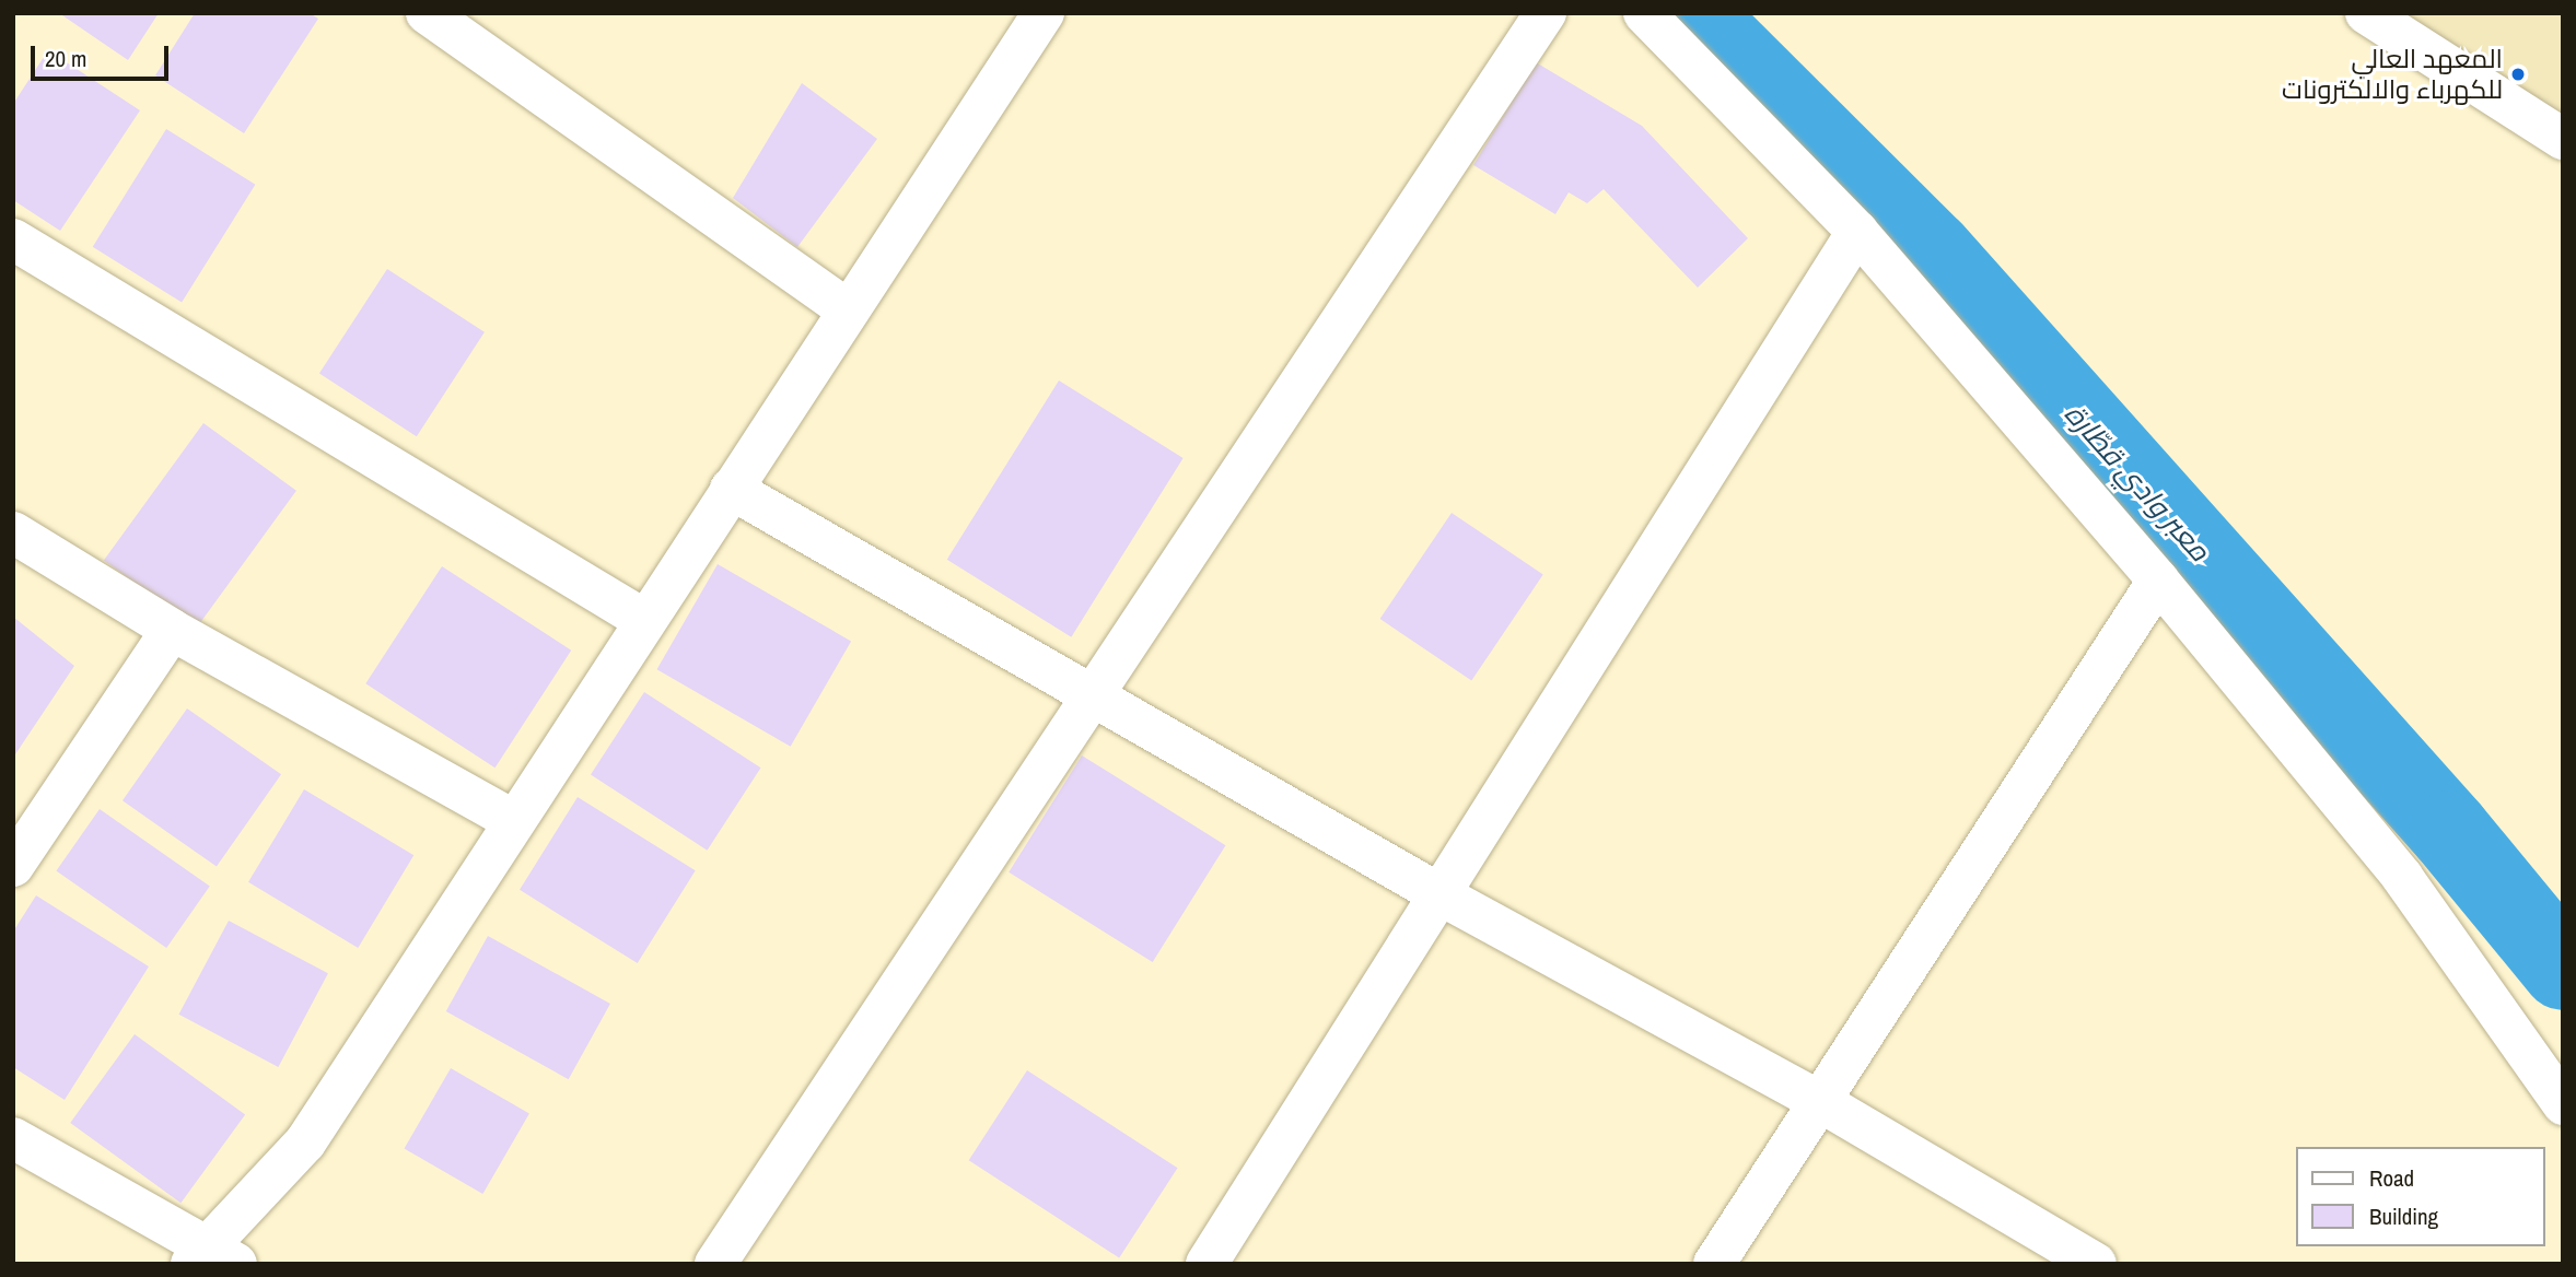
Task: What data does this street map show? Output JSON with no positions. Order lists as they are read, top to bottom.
{
  "water": ["معبر وادي قطّارة"],
  "places": ["المعهد العالي للكهرباء والالكترونات"],
  "legend": ["Road", "Building"],
  "scale_bar": "20 m"
}
